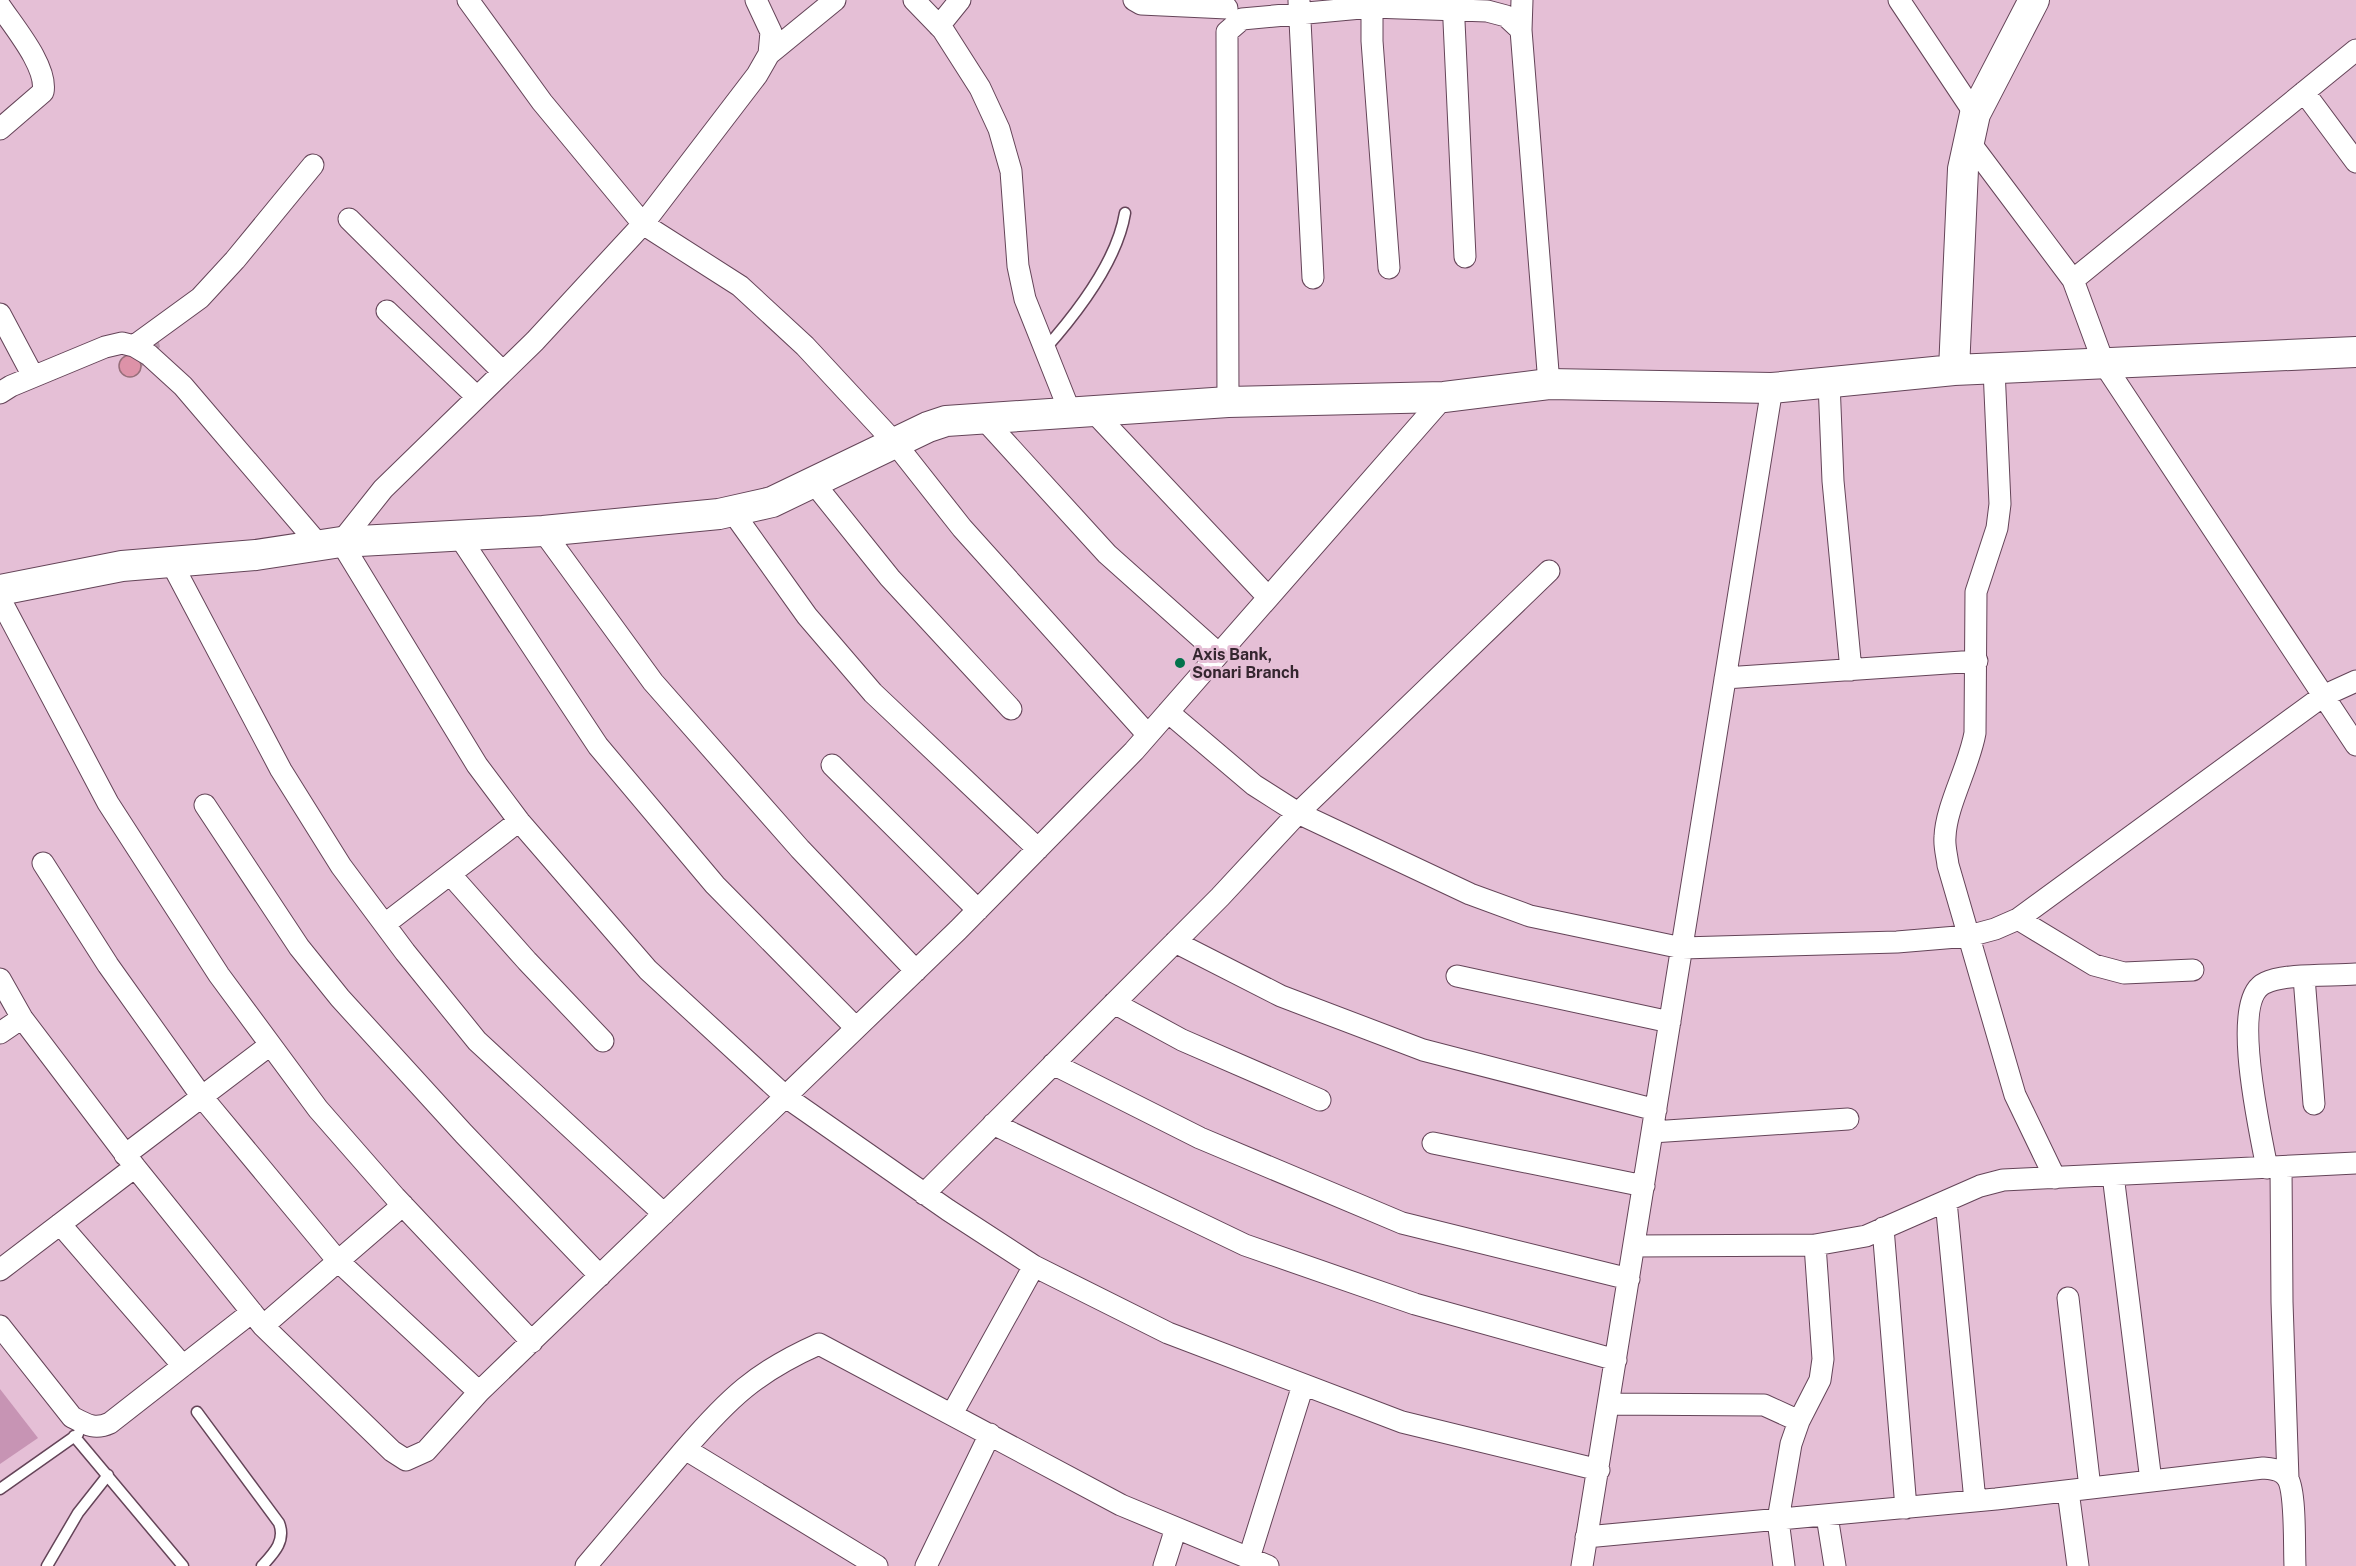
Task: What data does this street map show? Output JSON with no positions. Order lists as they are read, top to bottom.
{
  "places": ["Axis Bank, Sonari Branch"]
}
